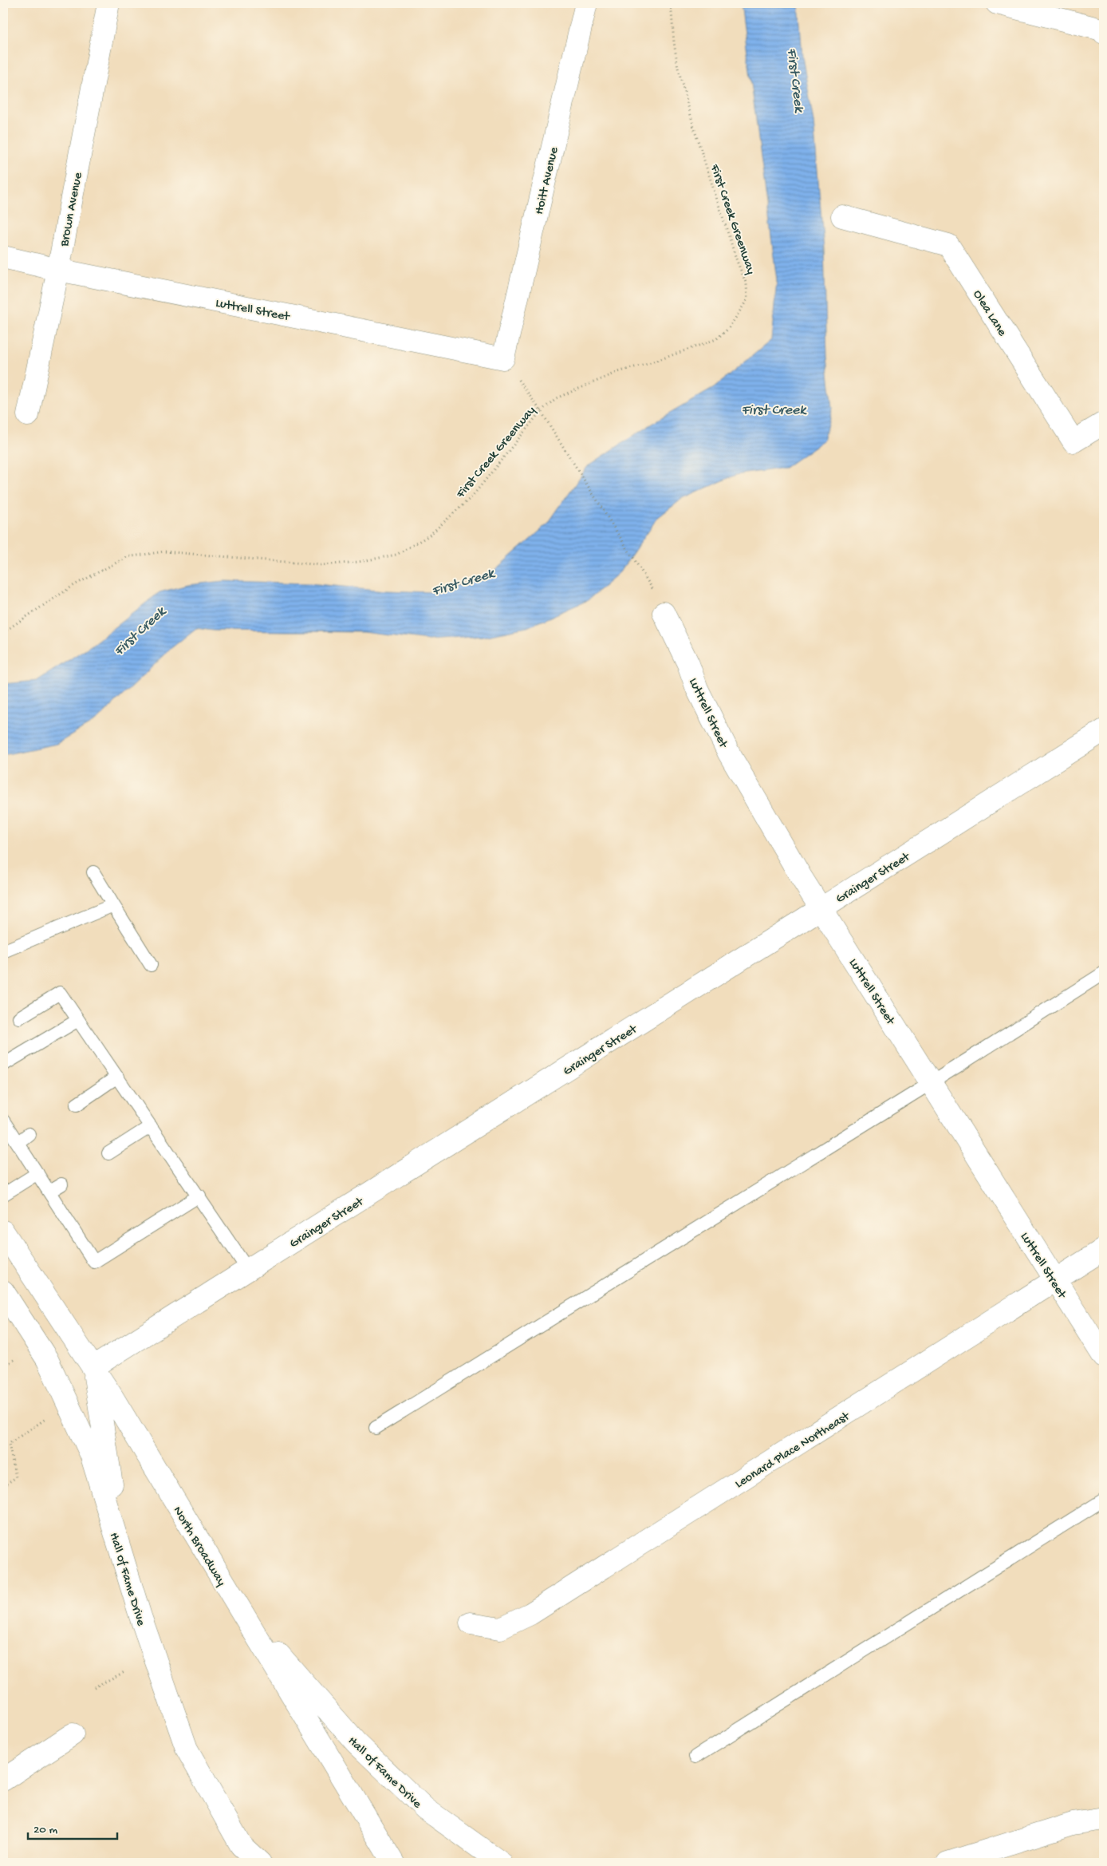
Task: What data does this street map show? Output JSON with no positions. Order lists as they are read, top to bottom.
{
  "streets": {
    "street": [
      "Hoitt Avenue",
      "Brown Avenue",
      "Luttrell Street",
      "Olea Lane",
      "Grainger Street",
      "Leonard Place Northeast",
      "North Broadway",
      "Hall of Fame Drive"
    ],
    "path": ["First Creek Greenway"]
  },
  "crossings": [
    ["Hoitt Avenue", "Luttrell Street"],
    ["Brown Avenue", "Luttrell Street"],
    ["Luttrell Street", "Grainger Street"],
    ["Luttrell Street", "Leonard Place Northeast"],
    ["Grainger Street", "North Broadway"],
    ["North Broadway", "Hall of Fame Drive"]
  ],
  "water": ["First Creek"],
  "scale_bar": "20 m"
}
